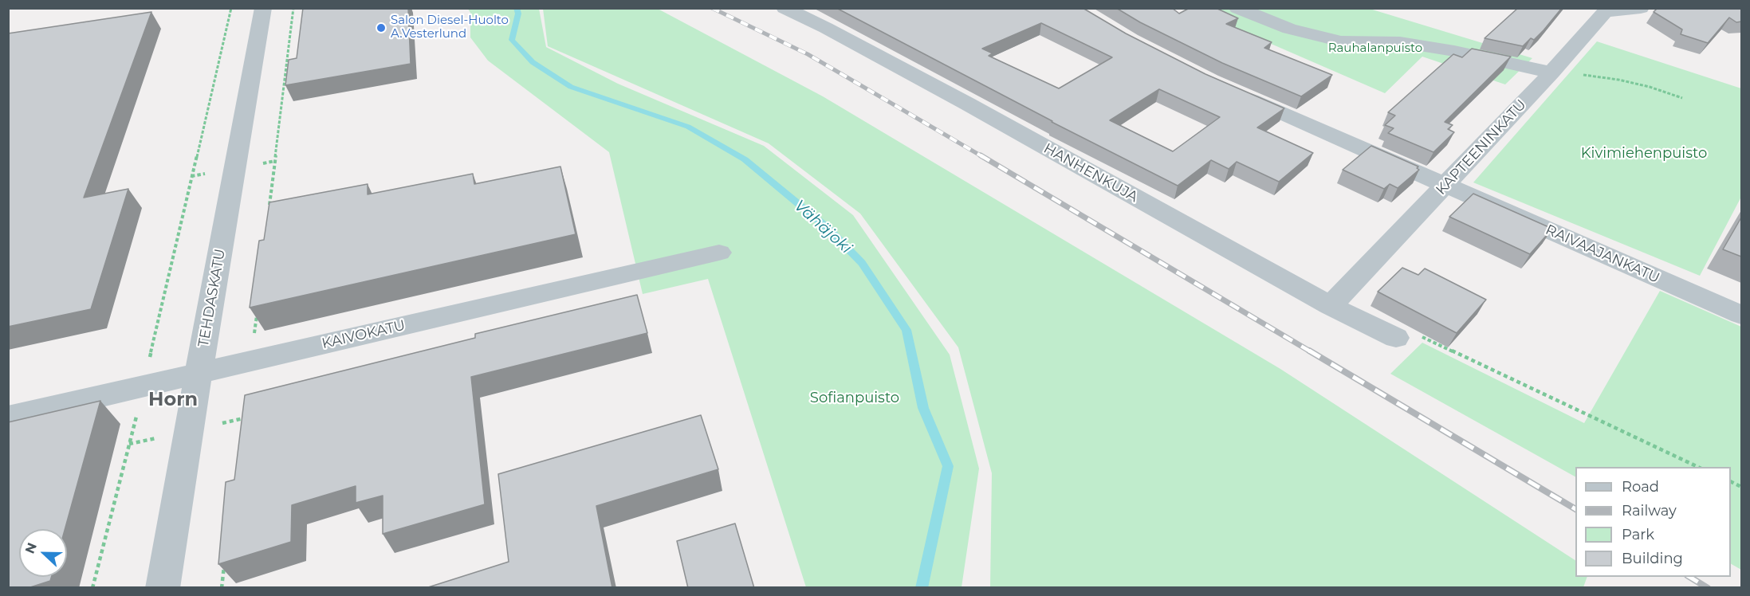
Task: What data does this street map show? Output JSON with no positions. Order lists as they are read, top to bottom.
{
  "streets": {
    "street": [
      "KAPTEENINKATU",
      "HANHENKUJA",
      "RAIVAAJANKATU",
      "TEHDASKATU",
      "KAIVOKATU"
    ]
  },
  "crossings": [
    ["KAPTEENINKATU", "HANHENKUJA"],
    ["KAPTEENINKATU", "RAIVAAJANKATU"],
    ["TEHDASKATU", "KAIVOKATU"]
  ],
  "districts": ["Horn"],
  "water": ["Vähäjoki"],
  "parks": ["Rauhalanpuisto", "Kivimiehenpuisto", "Sofianpuisto"],
  "places": ["Salon Diesel-Huolto A.Vesterlund"],
  "legend": [
    "Road",
    "Railway",
    "Park",
    "Building"
  ],
  "north": "left"
}
